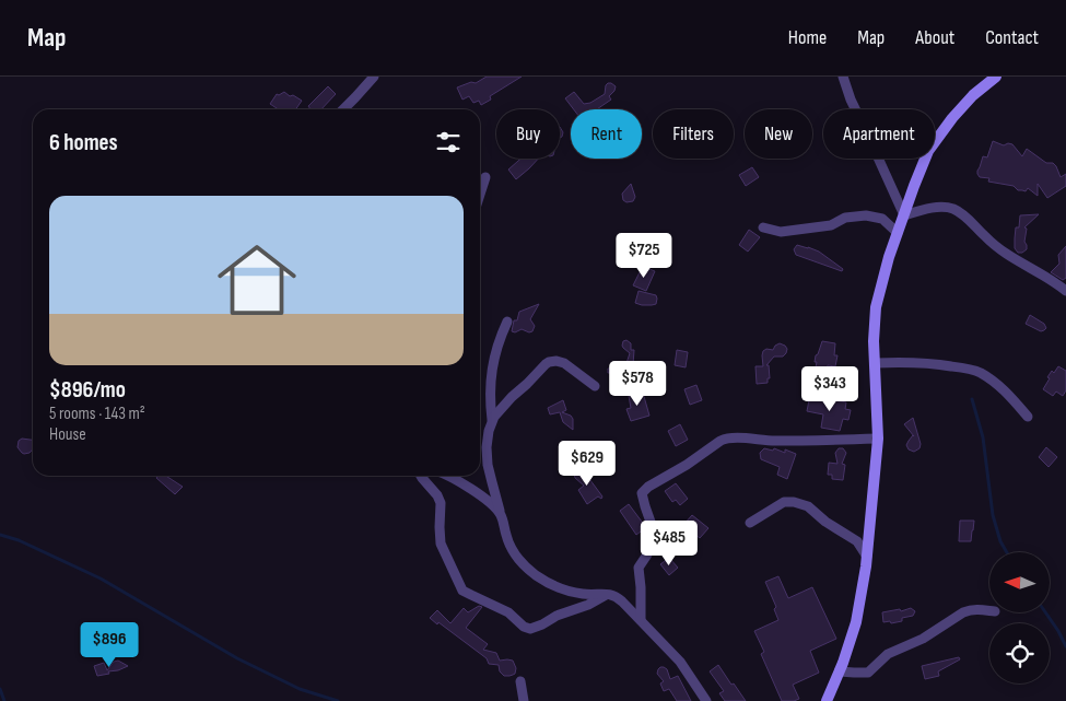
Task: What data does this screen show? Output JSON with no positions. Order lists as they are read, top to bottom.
{
  "north": "left",
  "page": {
    "header": "Map",
    "nav": [
      "Home",
      "Map",
      "About",
      "Contact"
    ],
    "chip": [
      "Buy",
      "Rent",
      "Filters",
      "New",
      "Apartment"
    ],
    "heading": "6 homes",
    "list": [
      {
        "name": "$896/mo",
        "note": "5 rooms · 143 m² · House"
      }
    ],
    "price": [
      "$725",
      "$578",
      "$343",
      "$629",
      "$485",
      "$896"
    ]
  }
}
